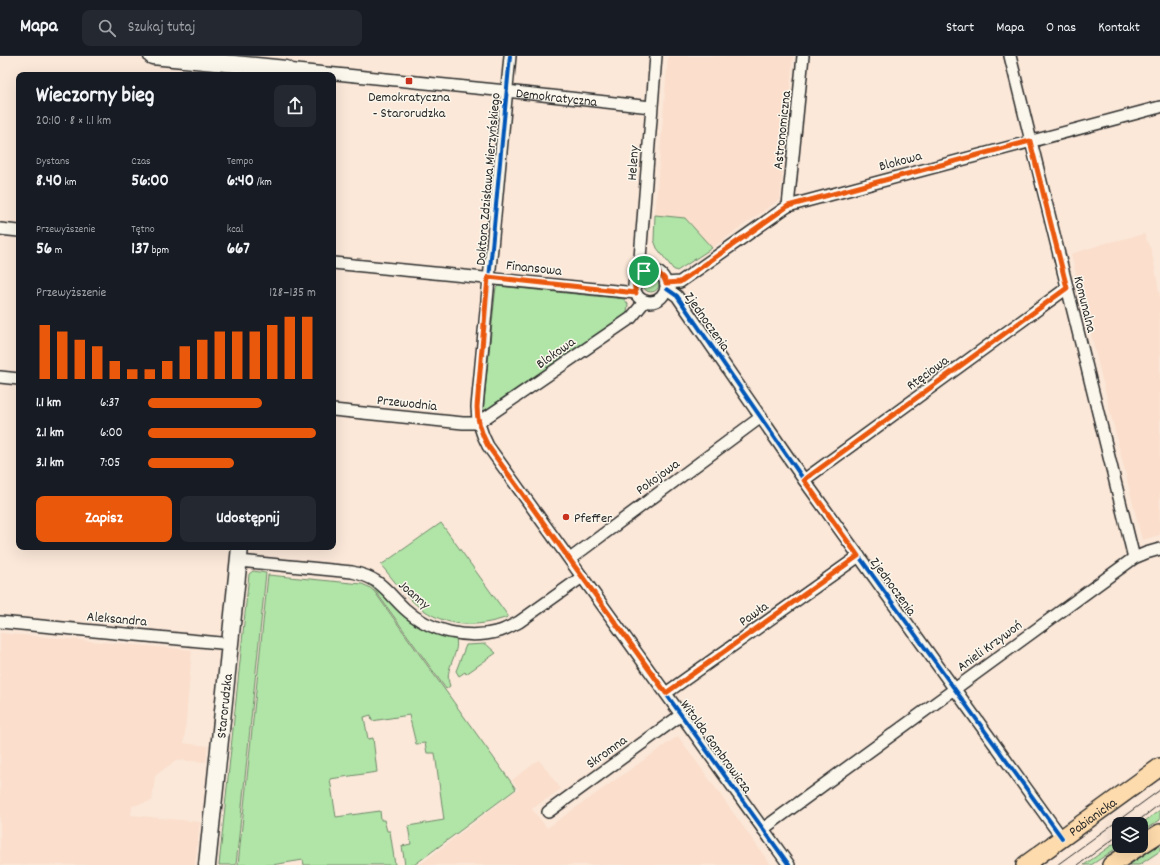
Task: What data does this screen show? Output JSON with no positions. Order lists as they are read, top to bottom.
{
  "streets": {
    "main road": ["Pabianicka"],
    "street": [
      "Demokratyczna",
      "Astronomiczna",
      "Blokowa",
      "Heleny",
      "Doktora Zdzisława Mierzyńskiego",
      "Finansowa",
      "Komunalna",
      "Zjednoczenia",
      "Rtęciowa",
      "Przewodnia",
      "Pokojowa",
      "Joanny",
      "Pawła",
      "Aleksandra",
      "Anieli Krzywoń",
      "Starorudzka",
      "Witolda Gombrowicza",
      "Skromna"
    ]
  },
  "crossings": [
    ["Demokratyczna", "Heleny"],
    ["Demokratyczna", "Doktora Zdzisława Mierzyńskiego"],
    ["Astronomiczna", "Blokowa"],
    ["Blokowa", "Heleny"],
    ["Blokowa", "Doktora Zdzisława Mierzyńskiego"],
    ["Blokowa", "Finansowa"],
    ["Blokowa", "Komunalna"],
    ["Blokowa", "Zjednoczenia"],
    ["Blokowa", "Przewodnia"],
    ["Blokowa", "Witolda Gombrowicza"],
    ["Heleny", "Finansowa"],
    ["Heleny", "Zjednoczenia"],
    ["Doktora Zdzisława Mierzyńskiego", "Finansowa"],
    ["Doktora Zdzisława Mierzyńskiego", "Przewodnia"],
    ["Doktora Zdzisława Mierzyńskiego", "Witolda Gombrowicza"],
    ["Finansowa", "Zjednoczenia"],
    ["Komunalna", "Rtęciowa"],
    ["Komunalna", "Anieli Krzywoń"],
    ["Zjednoczenia", "Rtęciowa"],
    ["Zjednoczenia", "Pokojowa"],
    ["Zjednoczenia", "Pawła"],
    ["Zjednoczenia", "Anieli Krzywoń"],
    ["Zjednoczenia", "Pabianicka"],
    ["Przewodnia", "Witolda Gombrowicza"],
    ["Pokojowa", "Witolda Gombrowicza"],
    ["Joanny", "Starorudzka"],
    ["Joanny", "Witolda Gombrowicza"],
    ["Pawła", "Witolda Gombrowicza"],
    ["Aleksandra", "Starorudzka"],
    ["Anieli Krzywoń", "Witolda Gombrowicza"],
    ["Witolda Gombrowicza", "Skromna"]
  ],
  "places": {
    "transit": ["Demokratyczna - Starorudzka"],
    "other": ["Pfeffer"]
  },
  "page": {
    "header": "Mapa",
    "search": "Szukaj tutaj",
    "nav": [
      "Start",
      "Mapa",
      "O nas",
      "Kontakt"
    ],
    "heading": ["Wieczorny bieg", "20:10 · 8 × 1.1 km"],
    "stats": [
      ["Dystans", "8.40 km"],
      ["Czas", "56:00"],
      ["Tempo", "6:40 /km"],
      ["Przewyższenie", "56 m"],
      ["Tętno", "137 bpm"],
      ["kcal", "667"]
    ],
    "chart": ["Przewyższenie", "128–135 m"],
    "list": [
      {
        "name": "1.1 km",
        "note": "6:37"
      },
      {
        "name": "2.1 km",
        "note": "6:00"
      },
      {
        "name": "3.1 km",
        "note": "7:05"
      }
    ],
    "buttons": ["Zapisz", "Udostępnij"]
  }
}
